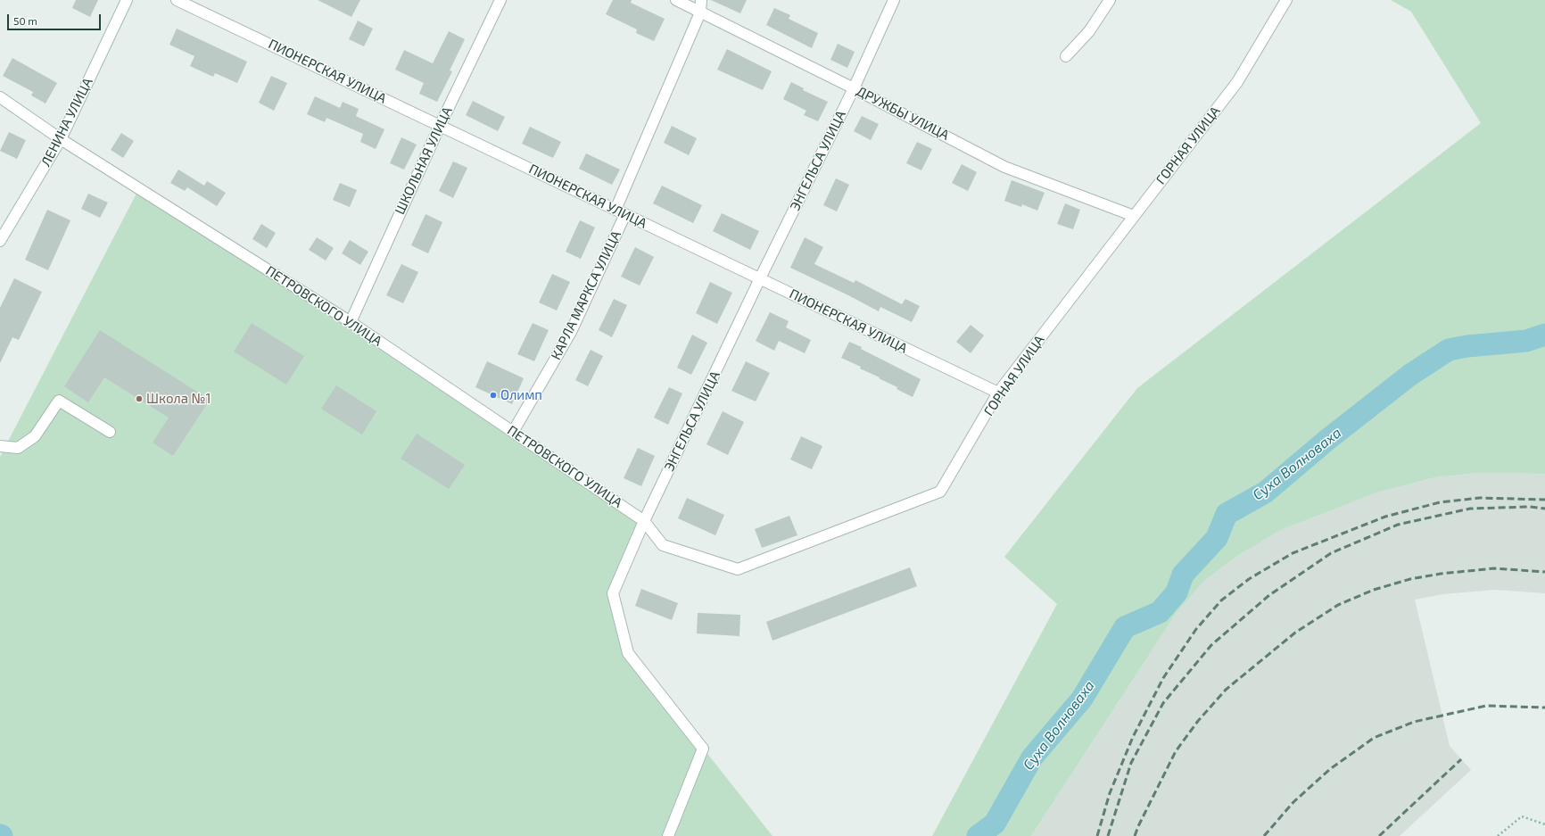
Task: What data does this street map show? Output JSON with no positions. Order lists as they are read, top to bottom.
{
  "streets": {
    "street": [
      "ПИОНЕРСКАЯ УЛИЦА",
      "ДРУЖБЫ УЛИЦА",
      "ЛЕНИНА УЛИЦА",
      "ГОРНАЯ УЛИЦА",
      "ШКОЛЬНАЯ УЛИЦА",
      "ЭНГЕЛЬСА УЛИЦА",
      "КАРЛА МАРКСА УЛИЦА",
      "ПЕТРОВСКОГО УЛИЦА"
    ]
  },
  "crossings": [
    ["ПИОНЕРСКАЯ УЛИЦА", "ГОРНАЯ УЛИЦА"],
    ["ПИОНЕРСКАЯ УЛИЦА", "ШКОЛЬНАЯ УЛИЦА"],
    ["ПИОНЕРСКАЯ УЛИЦА", "ЭНГЕЛЬСА УЛИЦА"],
    ["ПИОНЕРСКАЯ УЛИЦА", "КАРЛА МАРКСА УЛИЦА"],
    ["ДРУЖБЫ УЛИЦА", "ГОРНАЯ УЛИЦА"],
    ["ДРУЖБЫ УЛИЦА", "ЭНГЕЛЬСА УЛИЦА"],
    ["ДРУЖБЫ УЛИЦА", "КАРЛА МАРКСА УЛИЦА"],
    ["ЛЕНИНА УЛИЦА", "ПЕТРОВСКОГО УЛИЦА"],
    ["ГОРНАЯ УЛИЦА", "ЭНГЕЛЬСА УЛИЦА"],
    ["ГОРНАЯ УЛИЦА", "ПЕТРОВСКОГО УЛИЦА"],
    ["ШКОЛЬНАЯ УЛИЦА", "ПЕТРОВСКОГО УЛИЦА"],
    ["ЭНГЕЛЬСА УЛИЦА", "ПЕТРОВСКОГО УЛИЦА"],
    ["КАРЛА МАРКСА УЛИЦА", "ПЕТРОВСКОГО УЛИЦА"]
  ],
  "water": ["Суха Волноваха"],
  "places": ["Олимп", "Школа №1"],
  "scale_bar": "50 m"
}
